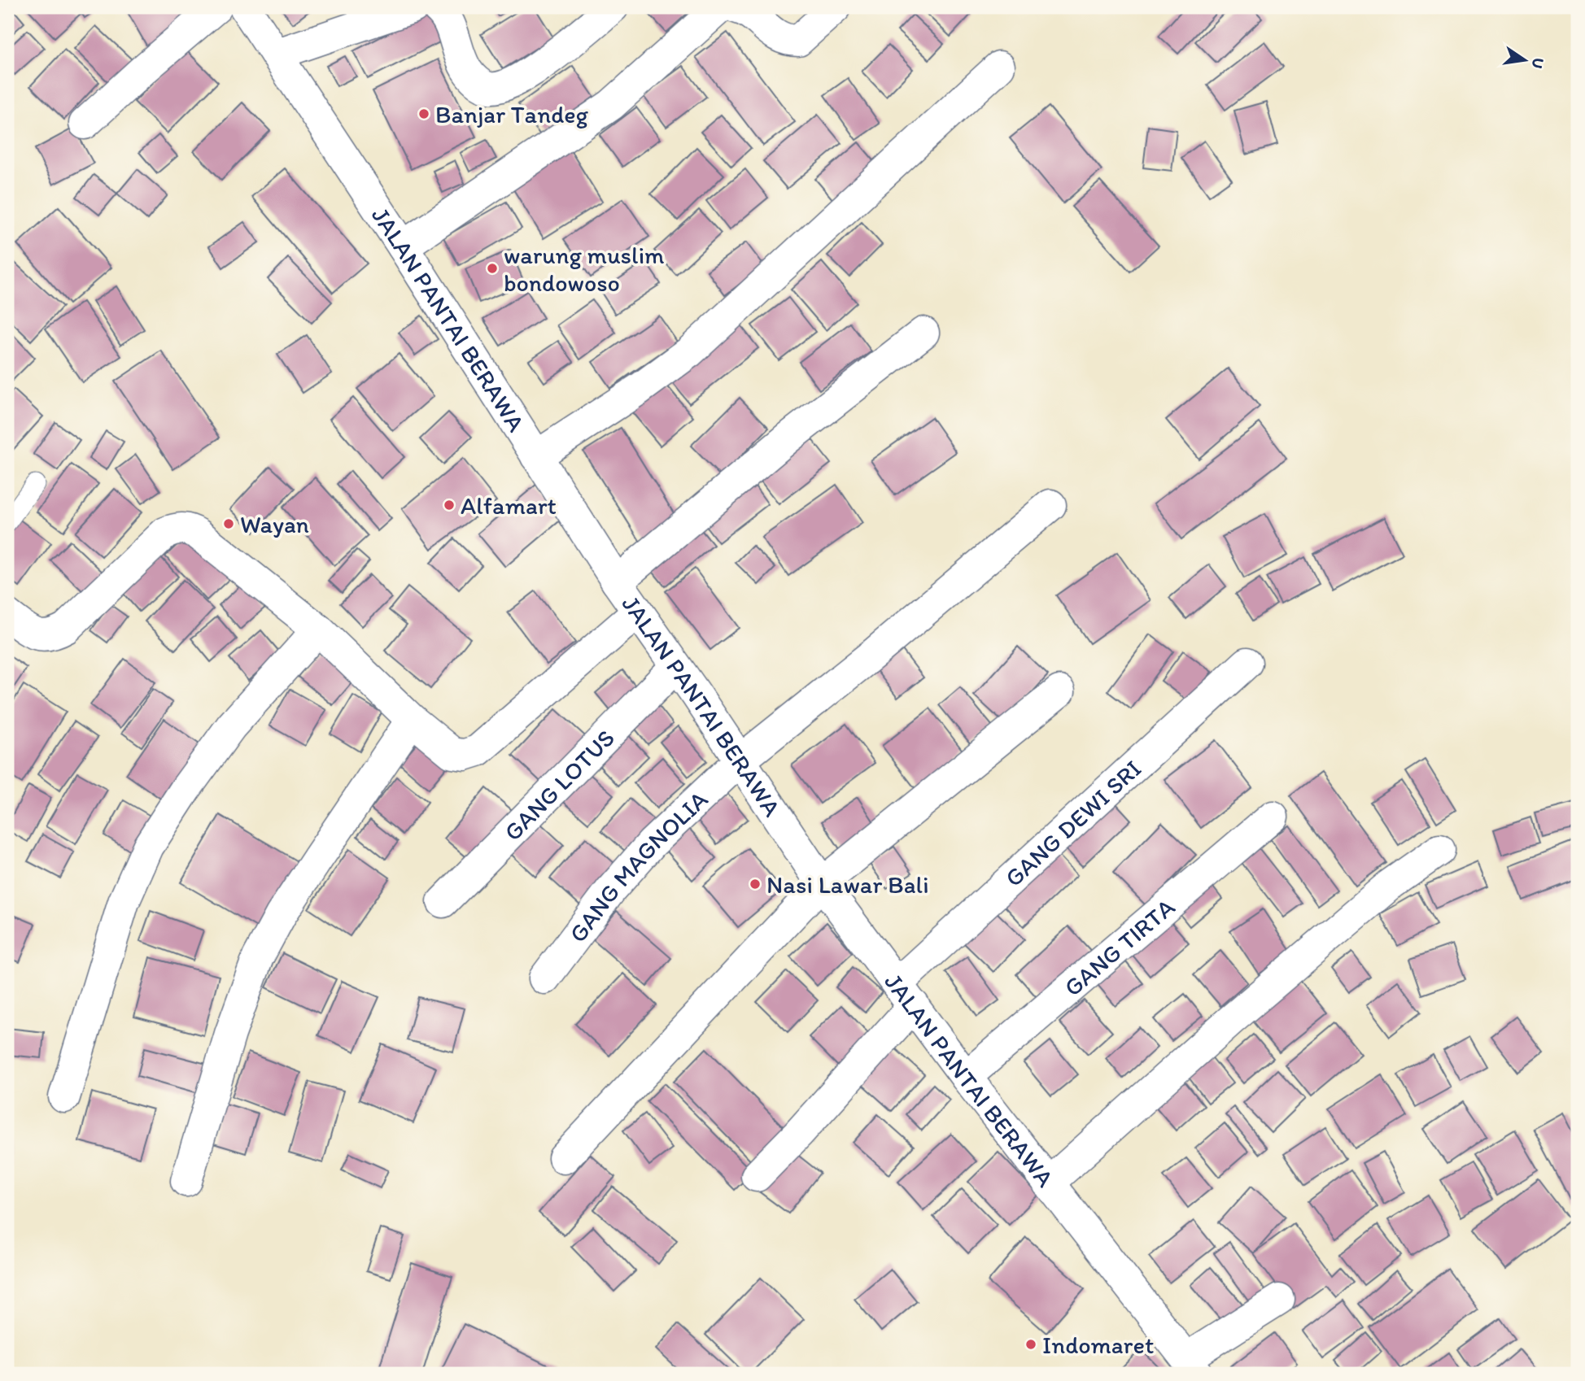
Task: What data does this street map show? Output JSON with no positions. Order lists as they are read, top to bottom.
{
  "streets": {
    "street": [
      "JALAN PANTAI BERAWA",
      "GANG LOTUS",
      "GANG DEWI SRI",
      "GANG MAGNOLIA",
      "GANG TIRTA"
    ]
  },
  "crossings": [
    ["JALAN PANTAI BERAWA", "GANG LOTUS"],
    ["JALAN PANTAI BERAWA", "GANG DEWI SRI"],
    ["JALAN PANTAI BERAWA", "GANG MAGNOLIA"],
    ["JALAN PANTAI BERAWA", "GANG TIRTA"]
  ],
  "places": [
    "Banjar Tandeg",
    "warung muslim bondowoso",
    "Alfamart",
    "Wayan",
    "Nasi Lawar Bali",
    "Indomaret"
  ],
  "north": "right"
}
